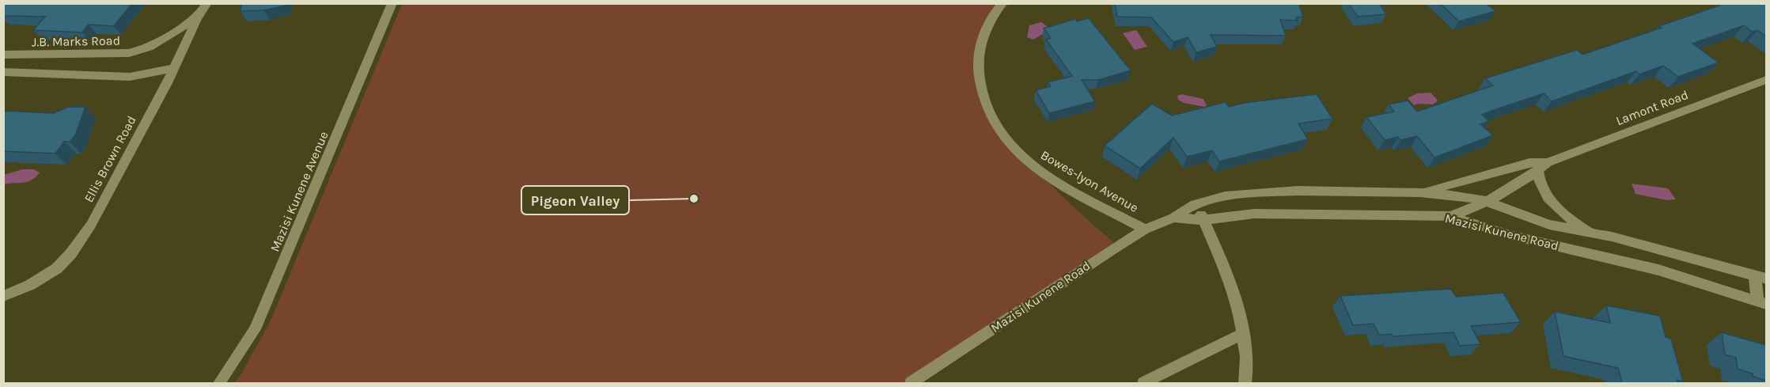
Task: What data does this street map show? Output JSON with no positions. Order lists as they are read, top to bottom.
{
  "streets": {
    "street": [
      "J.B. Marks Road",
      "Lamont Road",
      "Ellis Brown Road",
      "Bowes-lyon Avenue",
      "Mazisi Kunene Avenue",
      "Mazisi Kunene Road"
    ]
  },
  "crossings": [
    ["J.B. Marks Road", "Ellis Brown Road"],
    ["Lamont Road", "Mazisi Kunene Road"],
    ["Bowes-lyon Avenue", "Mazisi Kunene Road"]
  ],
  "places": ["Pigeon Valley"]
}
